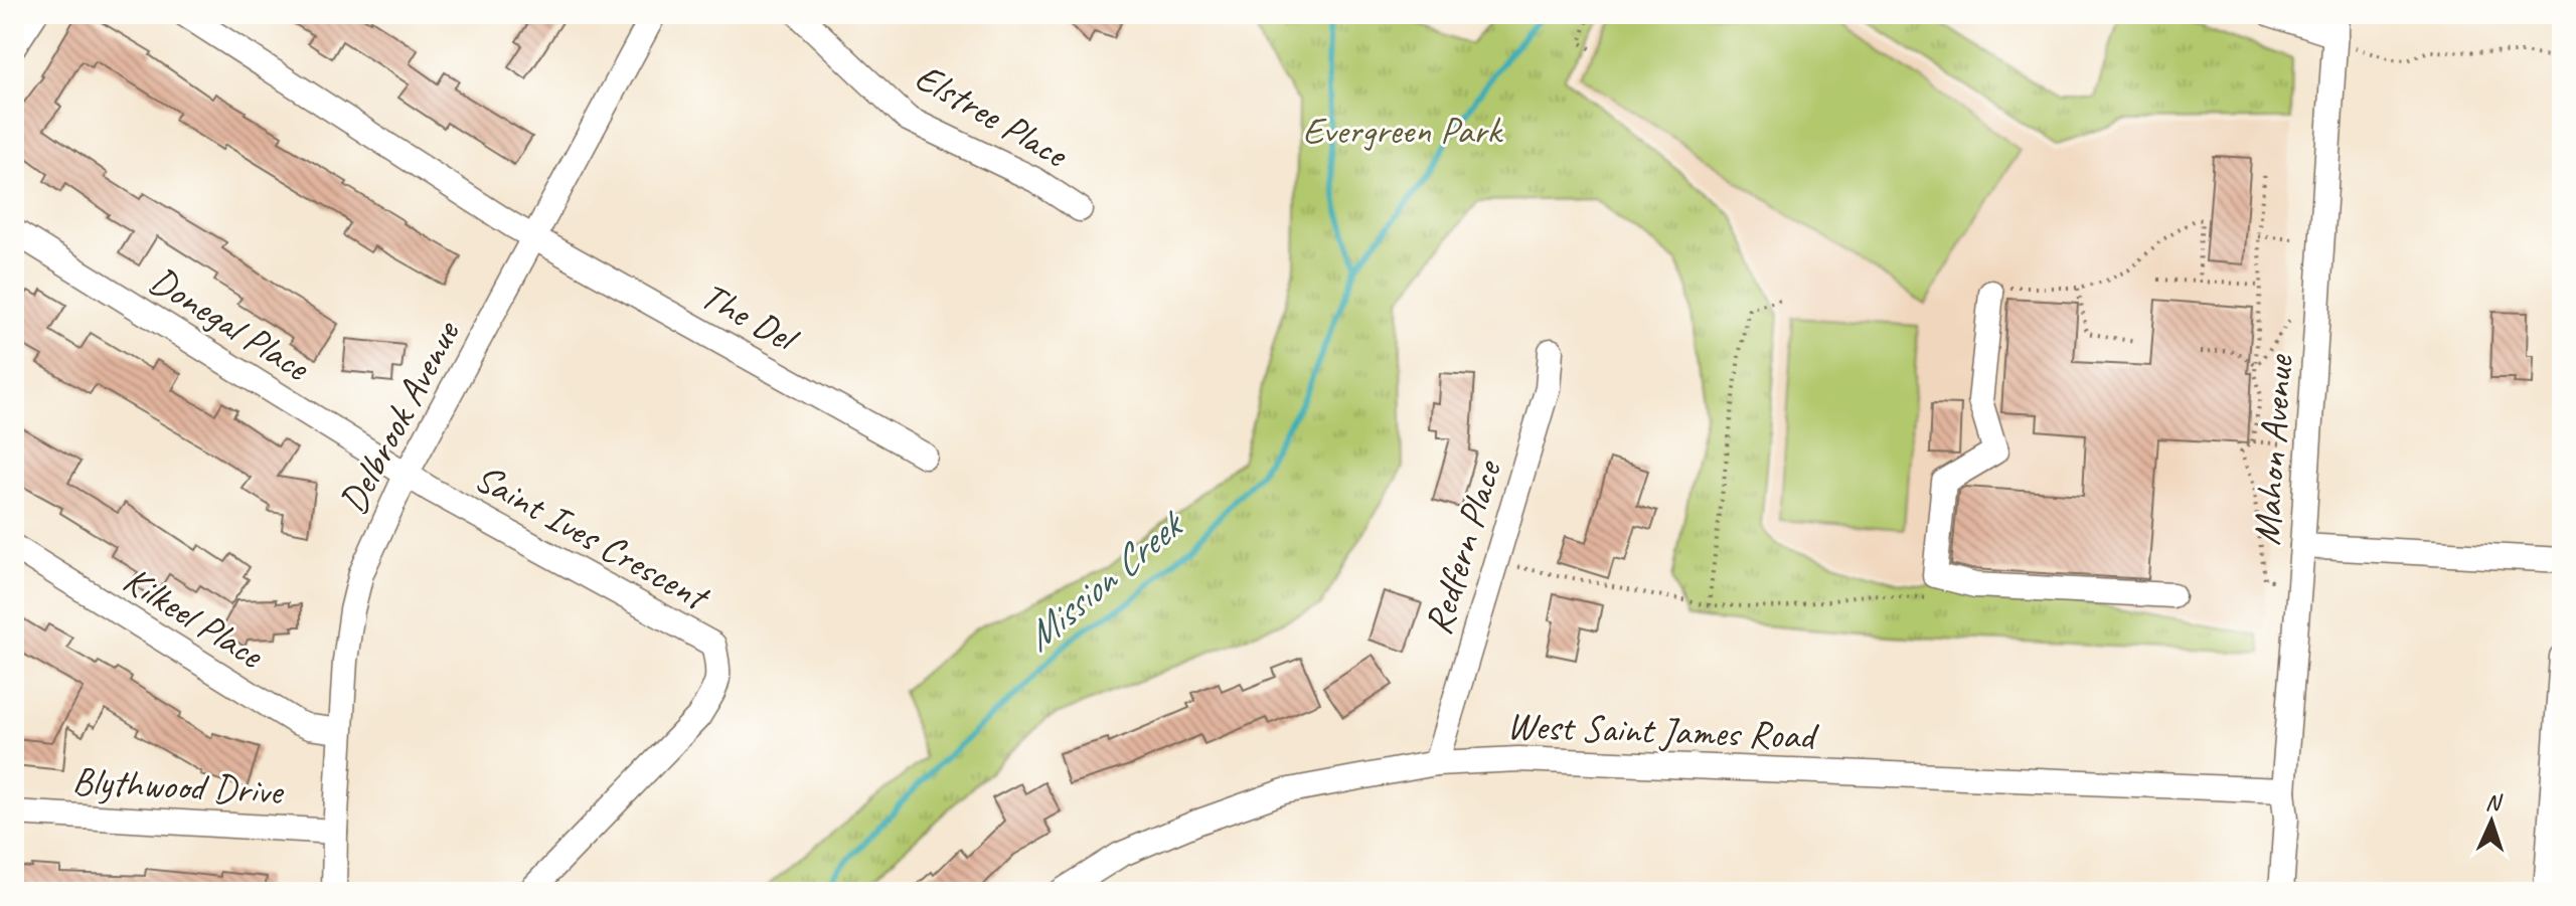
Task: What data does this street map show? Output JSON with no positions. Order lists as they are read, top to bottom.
{
  "streets": {
    "street": [
      "Elstree Place",
      "The Del",
      "Donegal Place",
      "Delbrook Avenue",
      "Mahon Avenue",
      "Saint Ives Crescent",
      "Redfern Place",
      "Kilkeel Place",
      "West Saint James Road",
      "Blythwood Drive"
    ]
  },
  "crossings": [
    ["The Del", "Delbrook Avenue"],
    ["Donegal Place", "Delbrook Avenue"],
    ["Donegal Place", "Saint Ives Crescent"],
    ["Delbrook Avenue", "Saint Ives Crescent"],
    ["Delbrook Avenue", "Kilkeel Place"],
    ["Delbrook Avenue", "Blythwood Drive"],
    ["Mahon Avenue", "West Saint James Road"],
    ["Redfern Place", "West Saint James Road"]
  ],
  "water": ["Mission Creek"],
  "parks": ["Evergreen Park"],
  "north": "top"
}
